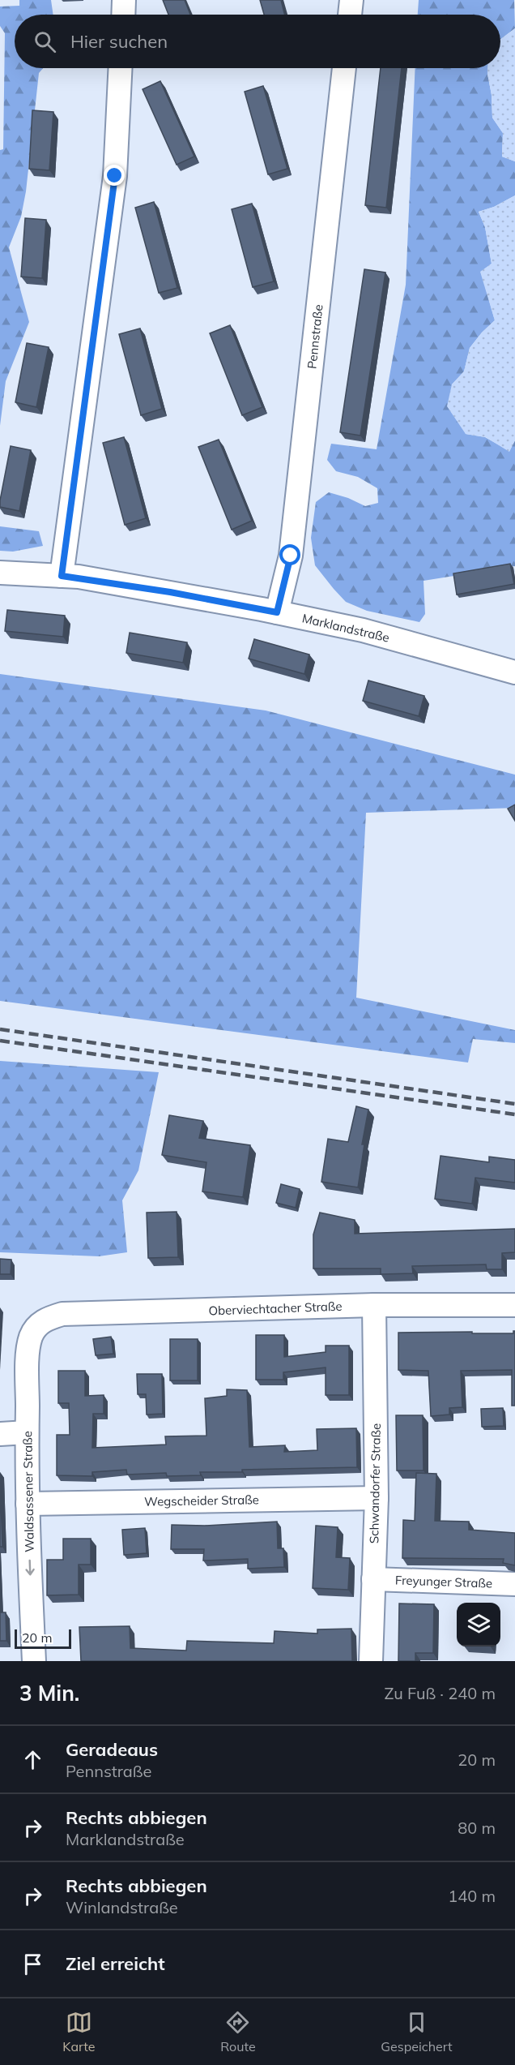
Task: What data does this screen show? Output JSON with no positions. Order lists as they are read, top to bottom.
{
  "streets": {
    "street": [
      "Pennstraße",
      "Marklandstraße",
      "Oberviechtacher Straße",
      "Schwandorfer Straße",
      "Waldsassener Straße",
      "Wegscheider Straße",
      "Freyunger Straße"
    ]
  },
  "crossings": [
    ["Pennstraße", "Marklandstraße"],
    ["Oberviechtacher Straße", "Schwandorfer Straße"],
    ["Oberviechtacher Straße", "Waldsassener Straße"],
    ["Schwandorfer Straße", "Wegscheider Straße"],
    ["Schwandorfer Straße", "Freyunger Straße"],
    ["Waldsassener Straße", "Wegscheider Straße"]
  ],
  "one_way": ["Waldsassener Straße"],
  "scale_bar": "20 m",
  "page": {
    "search": "Hier suchen",
    "scale": "20 m",
    "heading": ["3 Min.", "Zu Fuß · 240 m"],
    "list": [
      ["Geradeaus", "Pennstraße", "20 m"],
      ["Rechts abbiegen", "Marklandstraße", "80 m"],
      ["Rechts abbiegen", "Winlandstraße", "140 m"],
      "Ziel erreicht"
    ],
    "nav": ["Karte", "Route", "Gespeichert"]
  }
}
